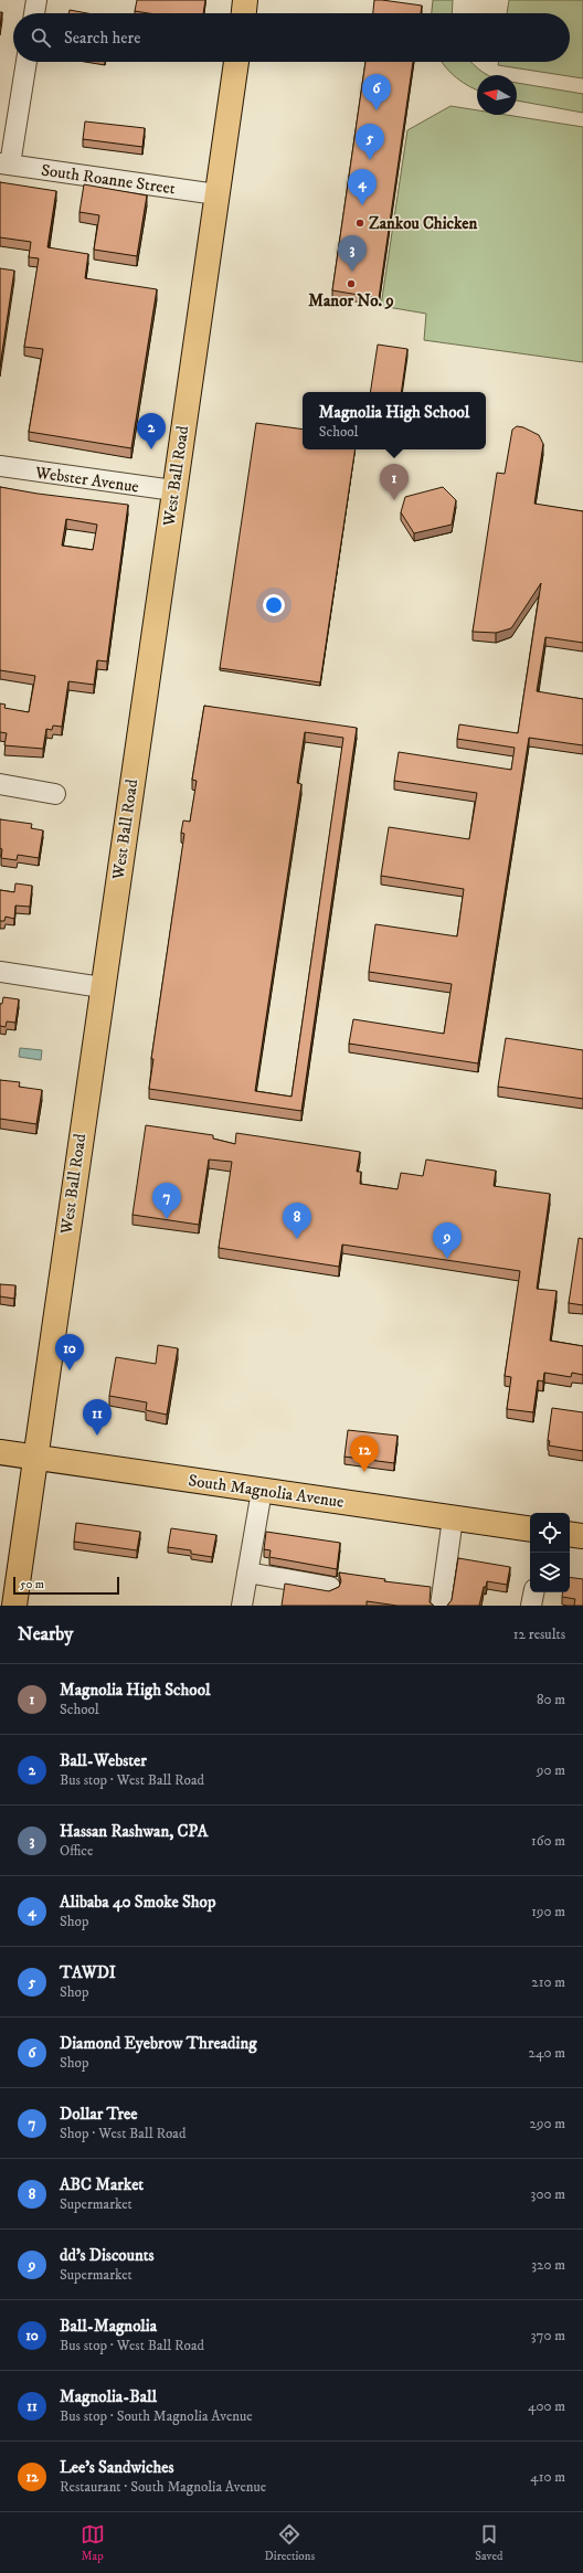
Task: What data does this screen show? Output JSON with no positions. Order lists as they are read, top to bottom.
{
  "streets": {
    "main road": ["West Ball Road", "South Magnolia Avenue"],
    "street": ["South Roanne Street", "Webster Avenue"]
  },
  "crossings": [
    ["South Roanne Street", "West Ball Road"],
    ["West Ball Road", "Webster Avenue"],
    ["West Ball Road", "South Magnolia Avenue"]
  ],
  "places": ["Zankou Chicken", "Manor No. 9"],
  "scale_bar": "50 m",
  "north": "left",
  "page": {
    "search": "Search here",
    "pins": [
      "6",
      "5",
      "4",
      "3",
      "2",
      "1",
      "7",
      "8",
      "9",
      "10",
      "11",
      "12"
    ],
    "popup": ["Magnolia High School", "School"],
    "scale": "50 m",
    "heading": ["Nearby", "12 results"],
    "list": [
      {
        "mark": "1",
        "name": "Magnolia High School",
        "note": "School",
        "value": "80 m"
      },
      {
        "mark": "2",
        "name": "Ball-Webster",
        "note": "Bus stop · West Ball Road",
        "value": "90 m"
      },
      {
        "mark": "3",
        "name": "Hassan Rashwan, CPA",
        "note": "Office",
        "value": "160 m"
      },
      {
        "mark": "4",
        "name": "Alibaba 40 Smoke Shop",
        "note": "Shop",
        "value": "190 m"
      },
      {
        "mark": "5",
        "name": "TAWDI",
        "note": "Shop",
        "value": "210 m"
      },
      {
        "mark": "6",
        "name": "Diamond Eyebrow Threading",
        "note": "Shop",
        "value": "240 m"
      },
      {
        "mark": "7",
        "name": "Dollar Tree",
        "note": "Shop · West Ball Road",
        "value": "290 m"
      },
      {
        "mark": "8",
        "name": "ABC Market",
        "note": "Supermarket",
        "value": "300 m"
      },
      {
        "mark": "9",
        "name": "dd's Discounts",
        "note": "Supermarket",
        "value": "320 m"
      },
      {
        "mark": "10",
        "name": "Ball-Magnolia",
        "note": "Bus stop · West Ball Road",
        "value": "370 m"
      },
      {
        "mark": "11",
        "name": "Magnolia-Ball",
        "note": "Bus stop · South Magnolia Avenue",
        "value": "400 m"
      },
      {
        "mark": "12",
        "name": "Lee's Sandwiches",
        "note": "Restaurant · South Magnolia Avenue",
        "value": "410 m"
      }
    ],
    "nav": ["Map", "Directions", "Saved"]
  }
}
